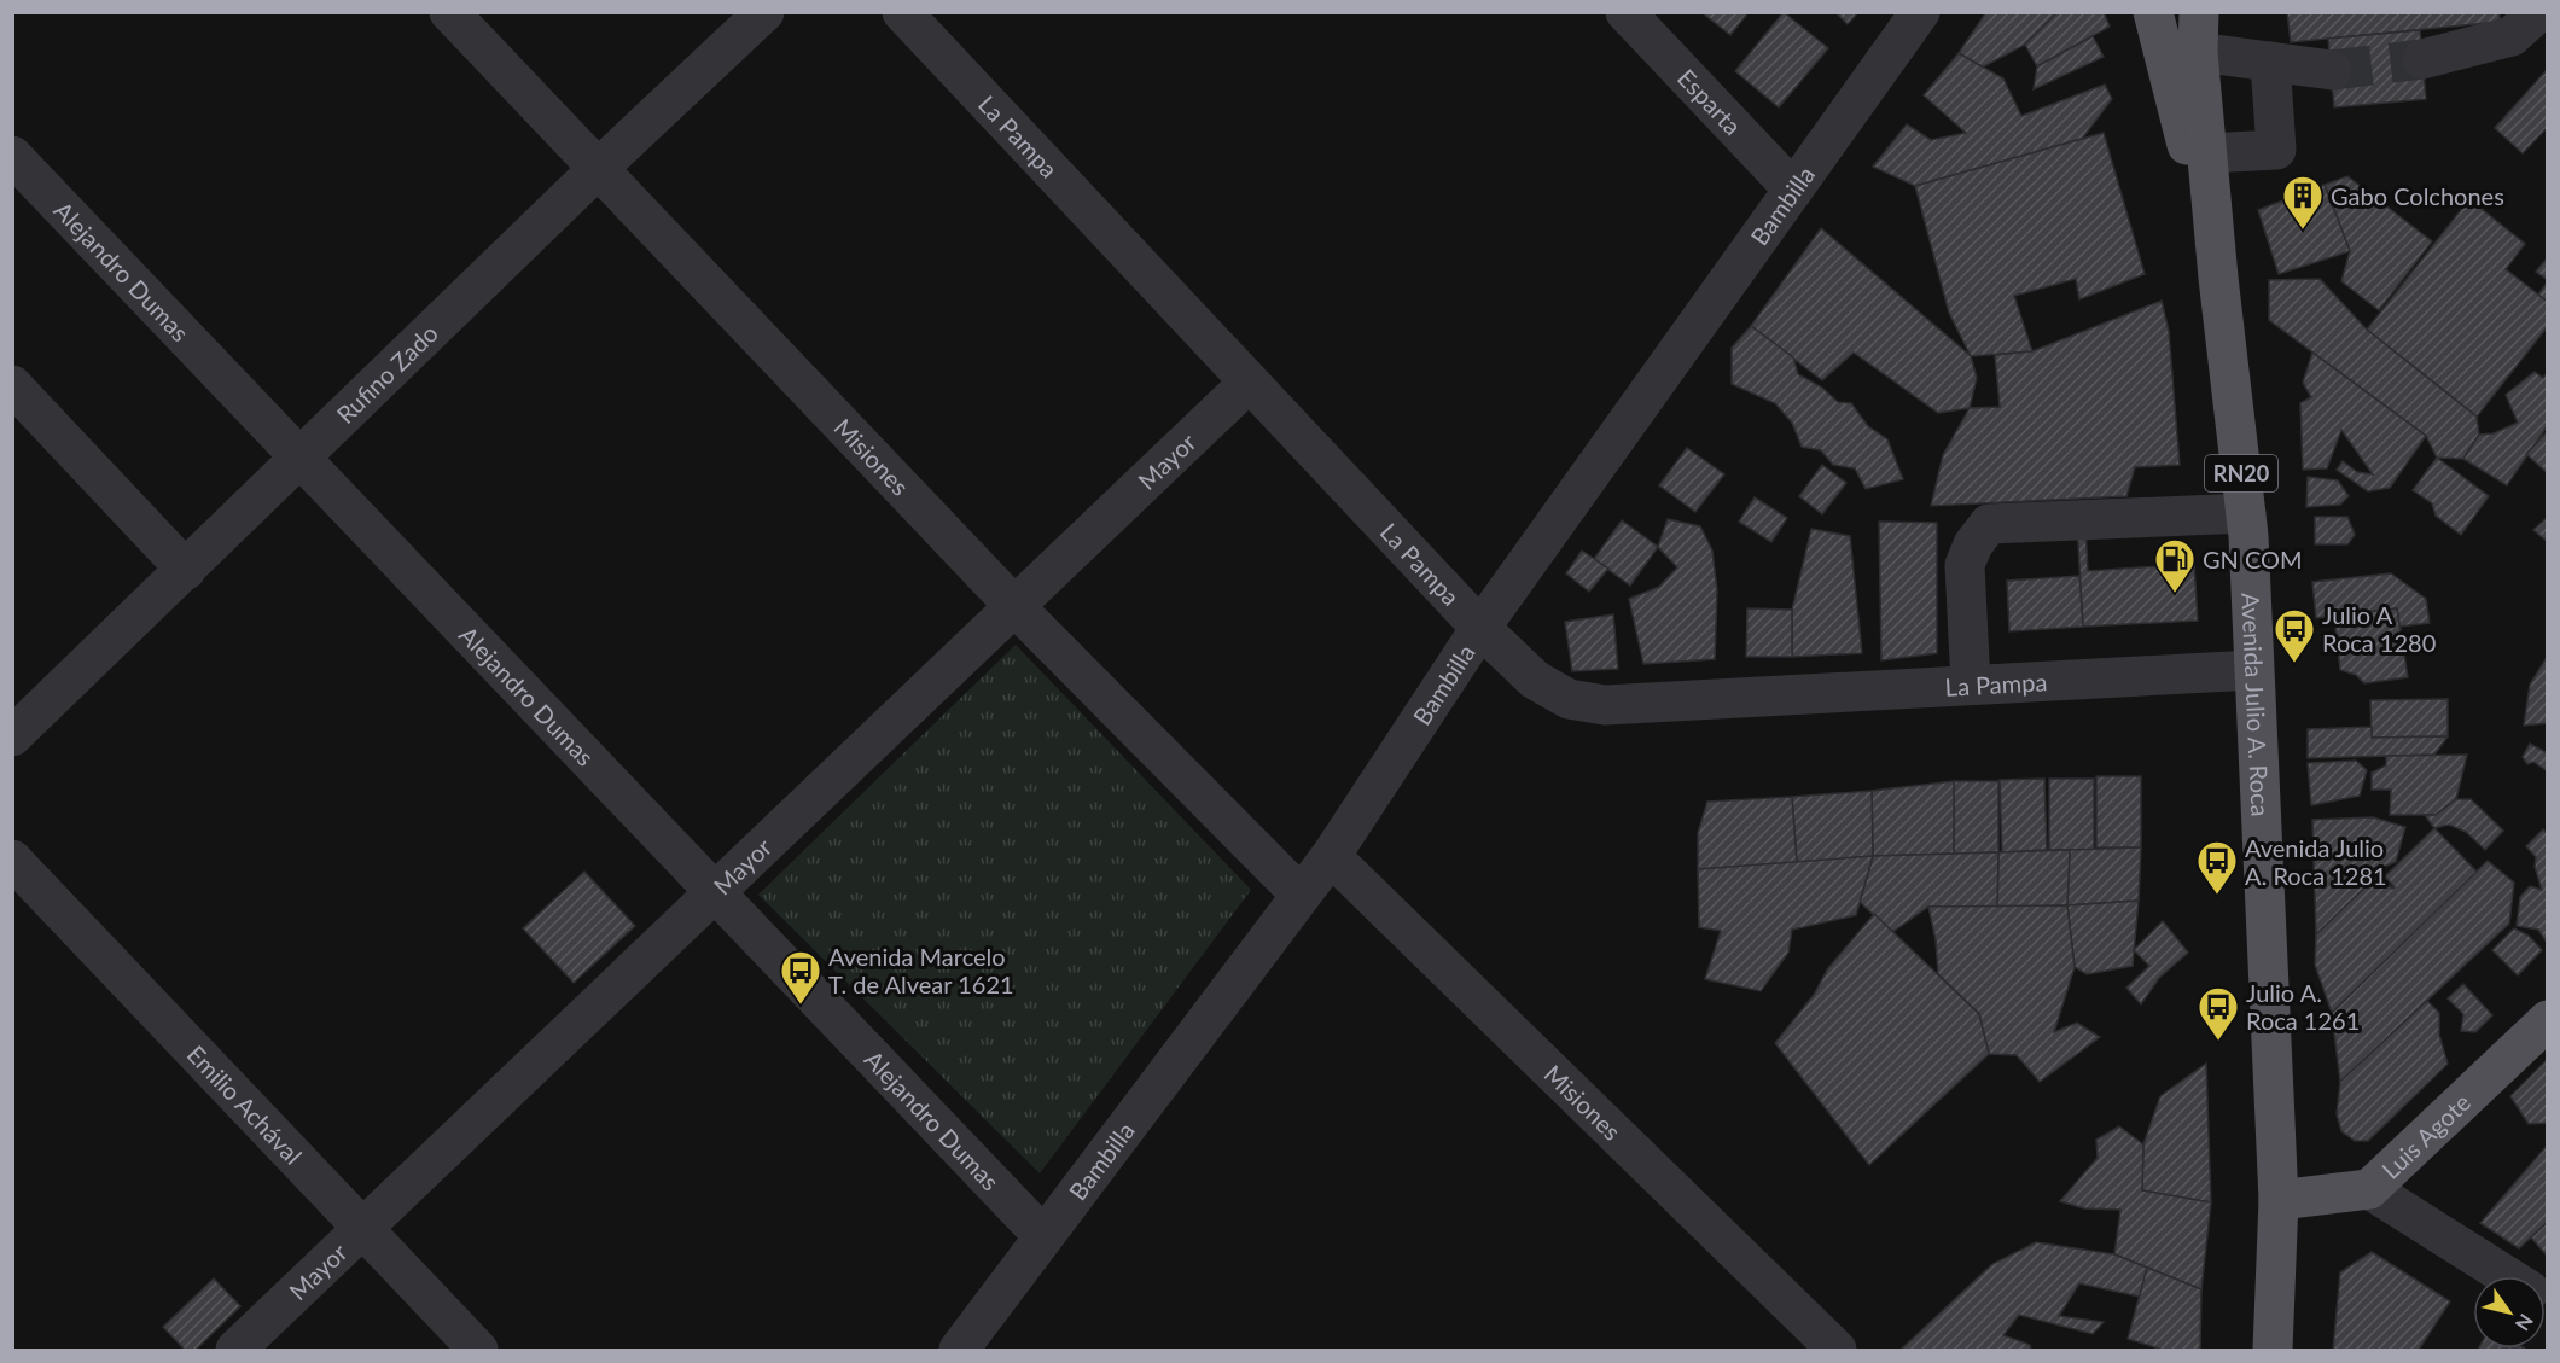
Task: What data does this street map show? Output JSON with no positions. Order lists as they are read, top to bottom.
{
  "streets": {
    "main road": ["RN20", "Avenida Julio A. Roca", "Luis Agote"],
    "street": [
      "Esparta",
      "La Pampa",
      "Bambilla",
      "Alejandro Dumas",
      "Rufino Zado",
      "Misiones",
      "Mayor",
      "Emilio Achával"
    ]
  },
  "crossings": [
    ["Esparta", "Bambilla"],
    ["La Pampa", "Bambilla"],
    ["La Pampa", "Mayor"],
    ["La Pampa", "Avenida Julio A. Roca"],
    ["Bambilla", "Alejandro Dumas"],
    ["Bambilla", "Misiones"],
    ["Alejandro Dumas", "Rufino Zado"],
    ["Alejandro Dumas", "Mayor"],
    ["Rufino Zado", "Misiones"],
    ["Misiones", "Mayor"],
    ["Mayor", "Emilio Achával"],
    ["Avenida Julio A. Roca", "Luis Agote"]
  ],
  "places": {
    "building": ["Gabo Colchones"],
    "fuel station": ["GN COM"],
    "bus stop": [
      "Julio A Roca 1280",
      "Avenida Julio A. Roca 1281",
      "Avenida Marcelo T. de Alvear 1621",
      "Julio A. Roca 1261"
    ]
  },
  "north": "bottom right"
}
